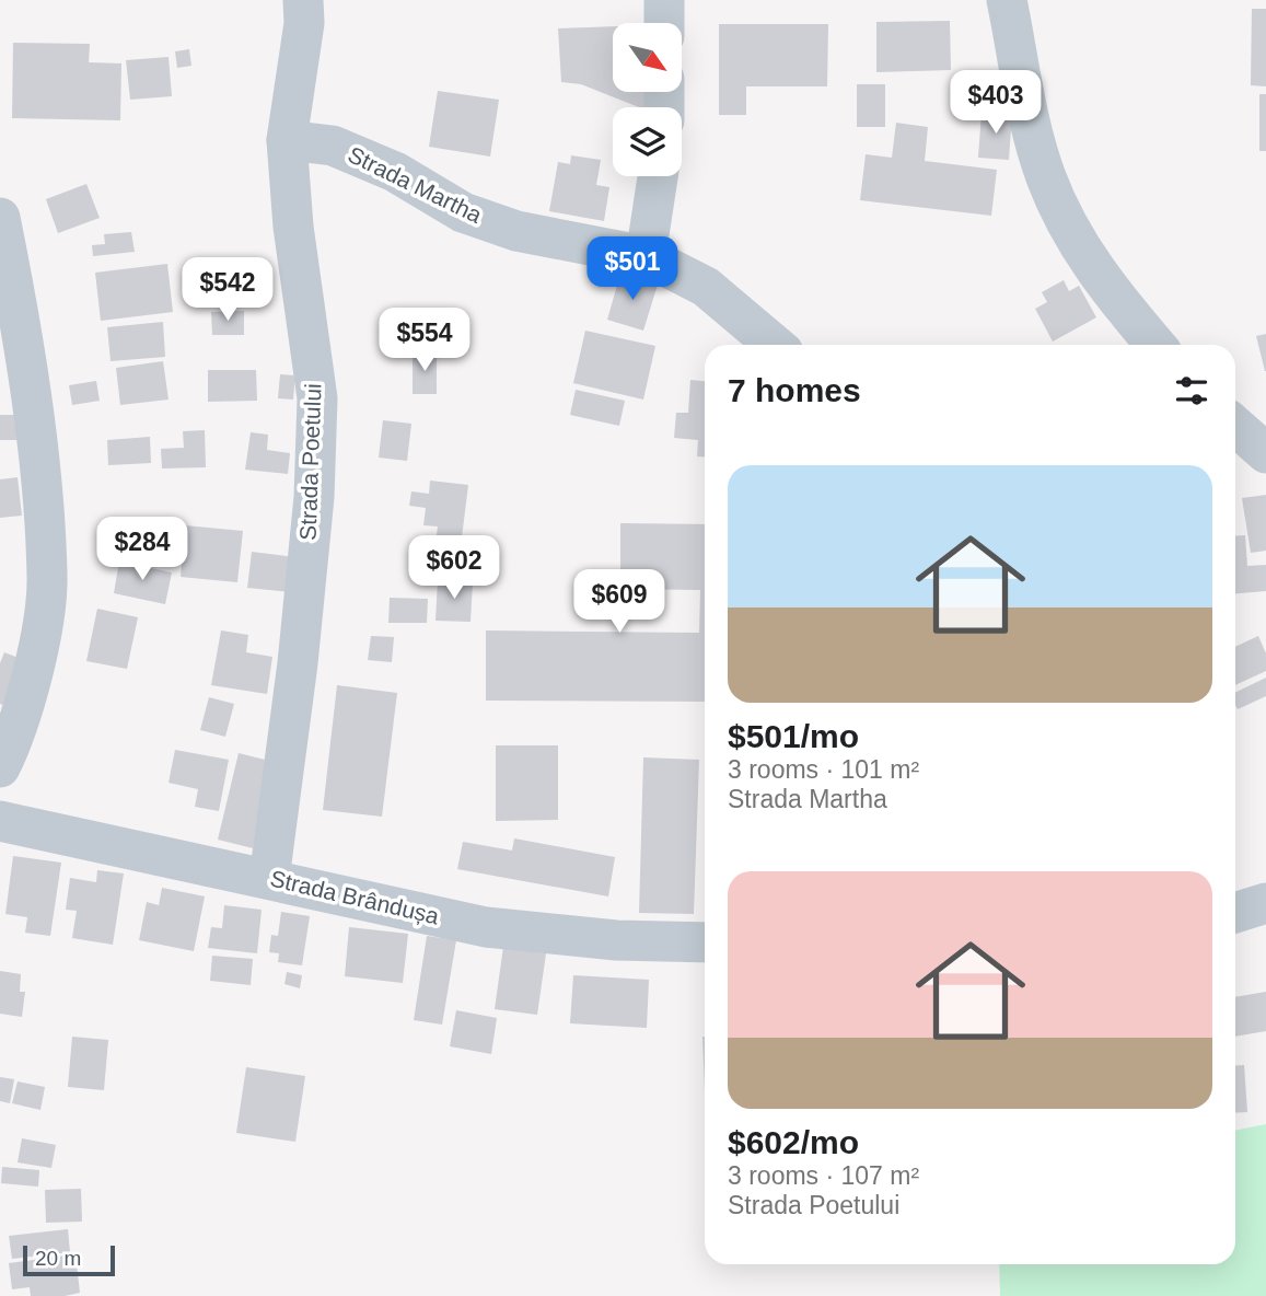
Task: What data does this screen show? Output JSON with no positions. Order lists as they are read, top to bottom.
{
  "streets": {
    "street": ["Strada Martha", "Strada Poetului", "Strada Brândușa"]
  },
  "crossings": [
    ["Strada Martha", "Strada Poetului"],
    ["Strada Poetului", "Strada Brândușa"]
  ],
  "scale_bar": "20 m",
  "north": "bottom right",
  "page": {
    "price": [
      "$403",
      "$501",
      "$542",
      "$554",
      "$284",
      "$602",
      "$609"
    ],
    "heading": "7 homes",
    "list": [
      {
        "name": "$501/mo",
        "note": "3 rooms · 101 m² · Strada Martha"
      },
      {
        "name": "$602/mo",
        "note": "3 rooms · 107 m² · Strada Poetului"
      }
    ],
    "scale": "20 m"
  }
}
